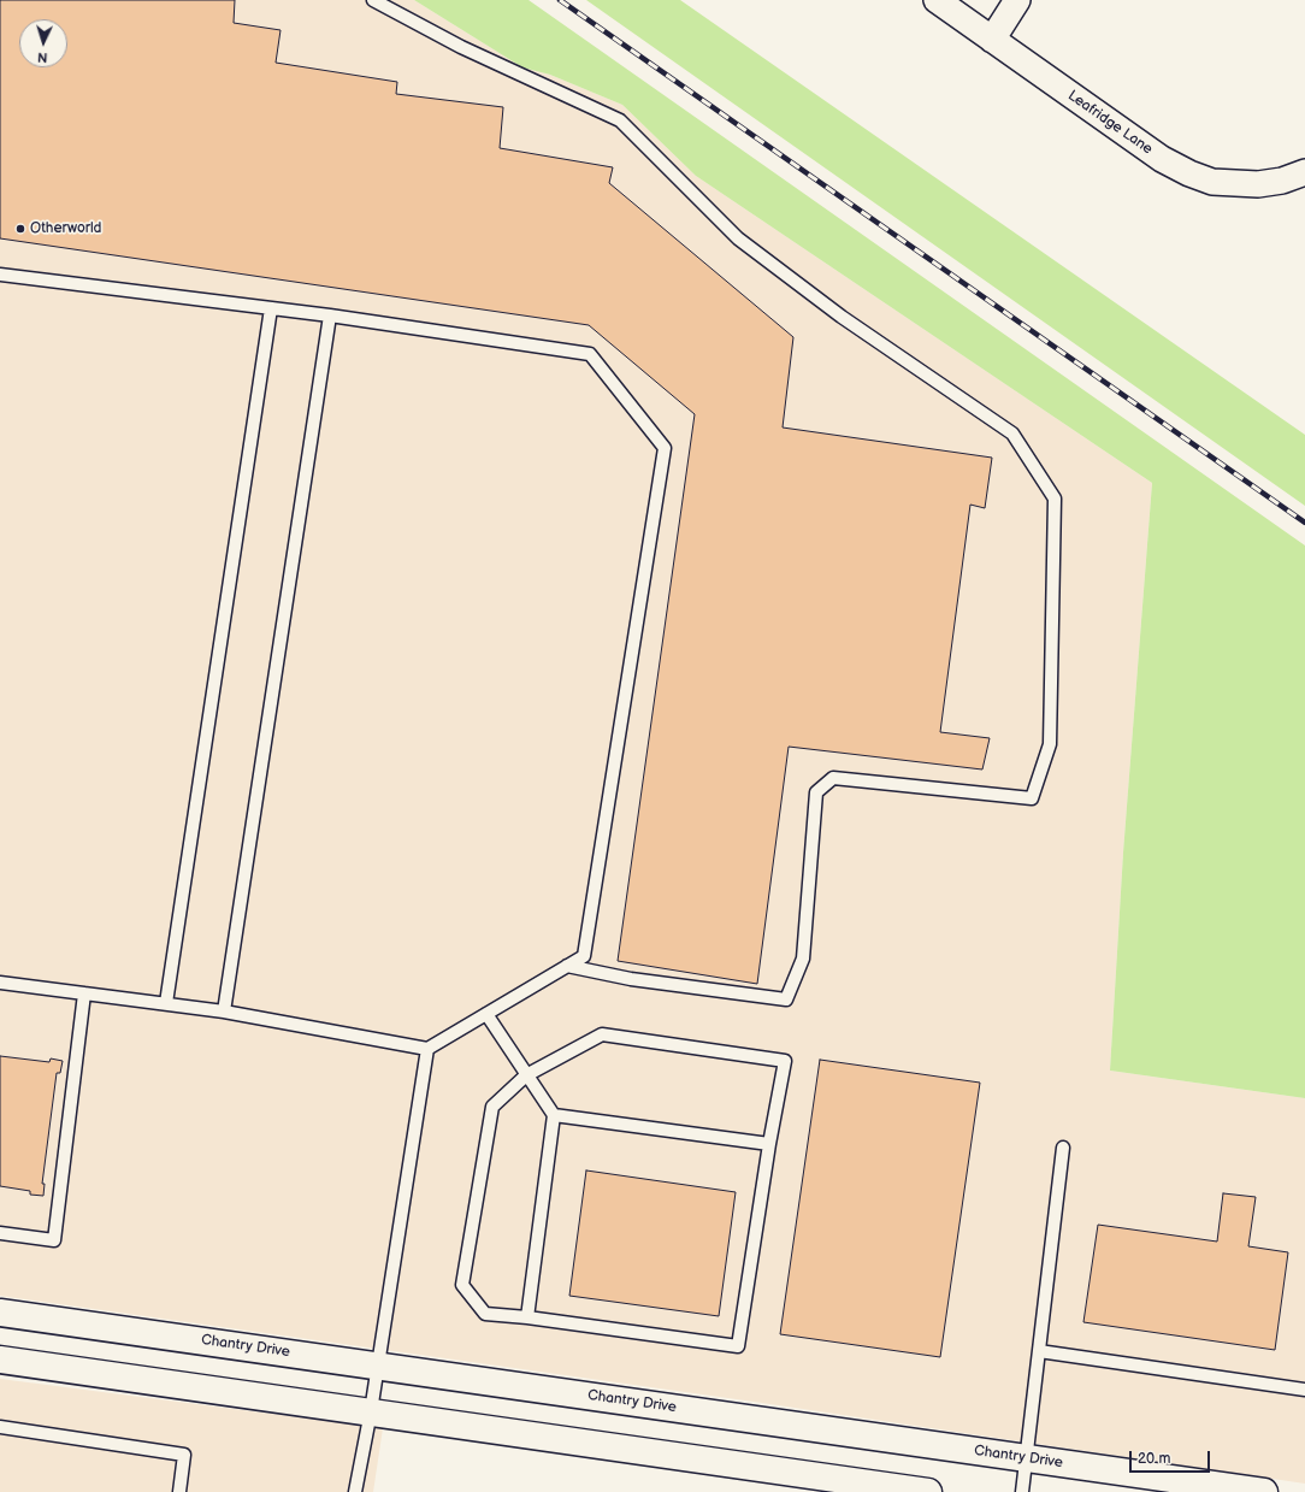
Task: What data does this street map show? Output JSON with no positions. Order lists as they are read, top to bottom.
{
  "streets": {
    "street": ["Leafridge Lane", "Chantry Drive"]
  },
  "places": ["Otherworld"],
  "scale_bar": "20 m",
  "north": "bottom"
}
